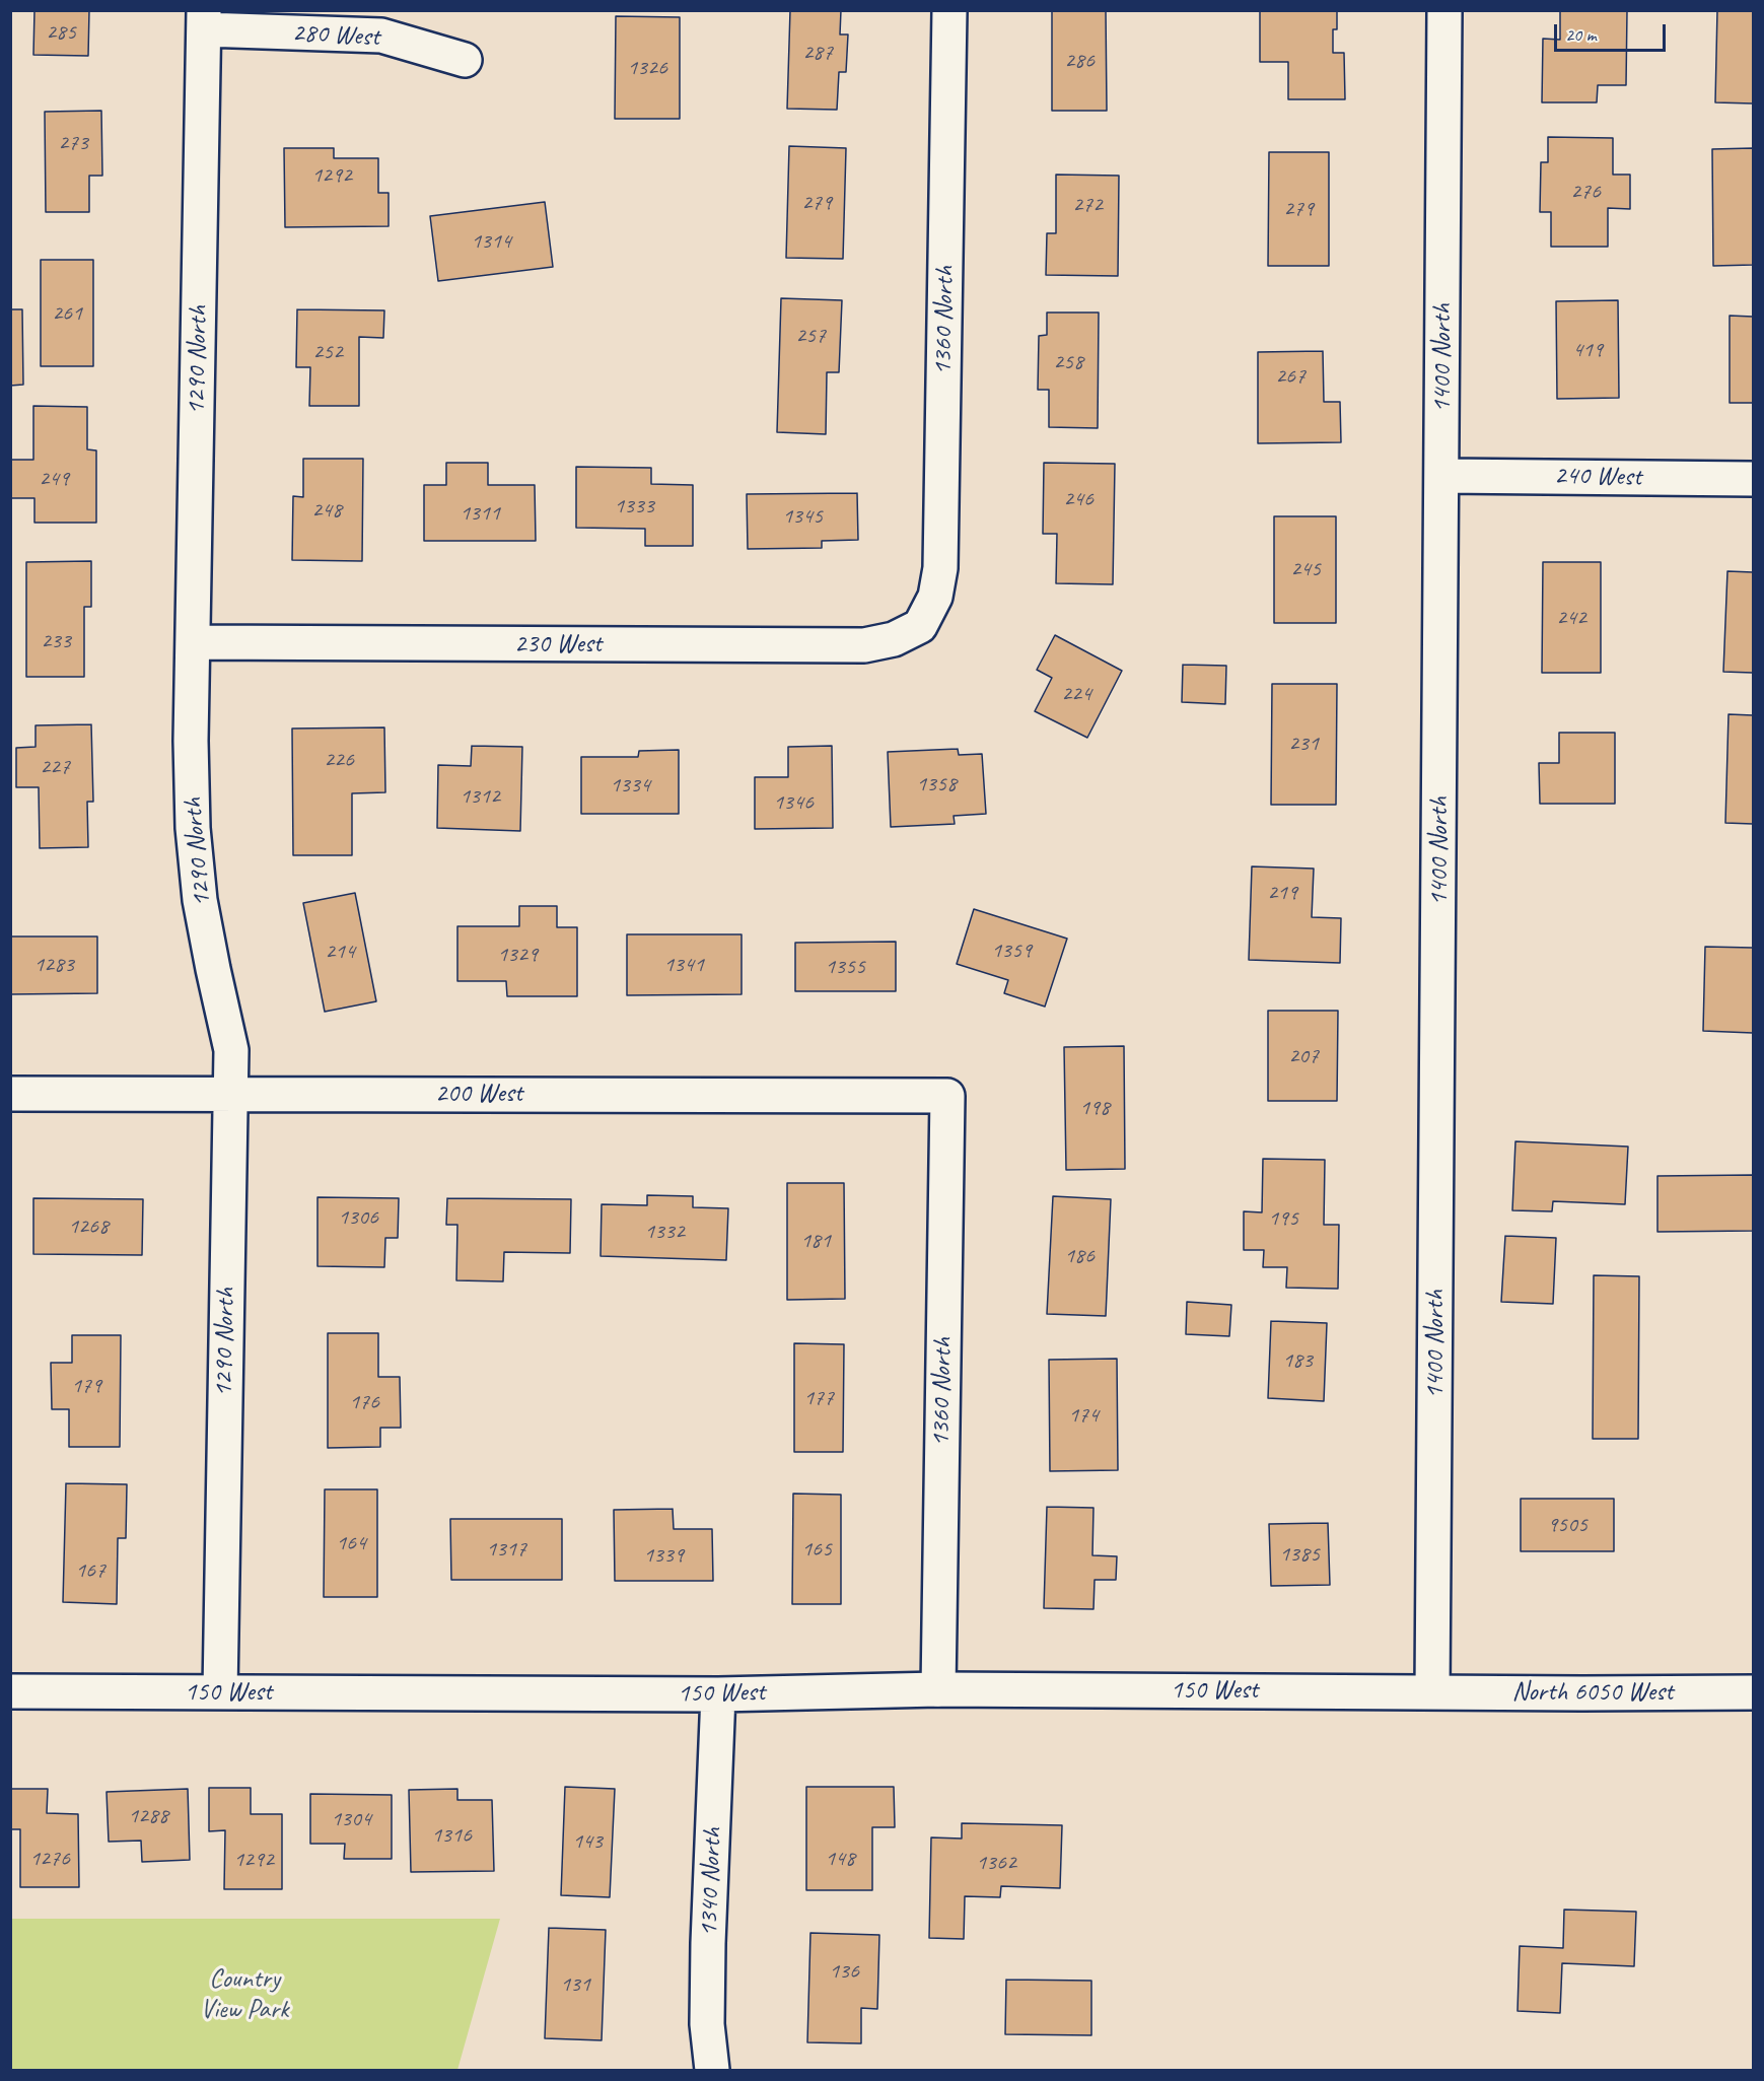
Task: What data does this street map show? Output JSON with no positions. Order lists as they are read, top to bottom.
{
  "streets": {
    "street": [
      "280 West",
      "1360 North",
      "1400 North",
      "1290 North",
      "240 West",
      "230 West",
      "200 West",
      "150 West",
      "North 6050 West",
      "1340 North"
    ]
  },
  "crossings": [
    ["280 West", "1290 North"],
    ["1360 North", "230 West"],
    ["1360 North", "200 West"],
    ["1360 North", "150 West"],
    ["1400 North", "240 West"],
    ["1400 North", "150 West"],
    ["1400 North", "North 6050 West"],
    ["1290 North", "230 West"],
    ["1290 North", "200 West"],
    ["1290 North", "150 West"],
    ["150 West", "North 6050 West"],
    ["150 West", "1340 North"]
  ],
  "parks": ["Country View Park"],
  "house_numbers": [
    "285",
    "287",
    "286",
    "1326",
    "273",
    "1292",
    "276",
    "279",
    "272",
    "279",
    "1314",
    "261",
    "257",
    "419",
    "252",
    "258",
    "267",
    "249",
    "246",
    "1333",
    "248",
    "1311",
    "1345",
    "245",
    "242",
    "233",
    "224",
    "231",
    "226",
    "227",
    "1358",
    "1334",
    "1312",
    "1346",
    "219",
    "1359",
    "214",
    "1329",
    "1283",
    "1341",
    "1355",
    "207",
    "198",
    "1306",
    "195",
    "1268",
    "1332",
    "181",
    "186",
    "183",
    "179",
    "177",
    "176",
    "174",
    "9505",
    "164",
    "1317",
    "165",
    "1385",
    "1339",
    "167",
    "1288",
    "1304",
    "1316",
    "143",
    "1276",
    "148",
    "1292",
    "1362",
    "136",
    "131"
  ],
  "scale_bar": "20 m"
}
